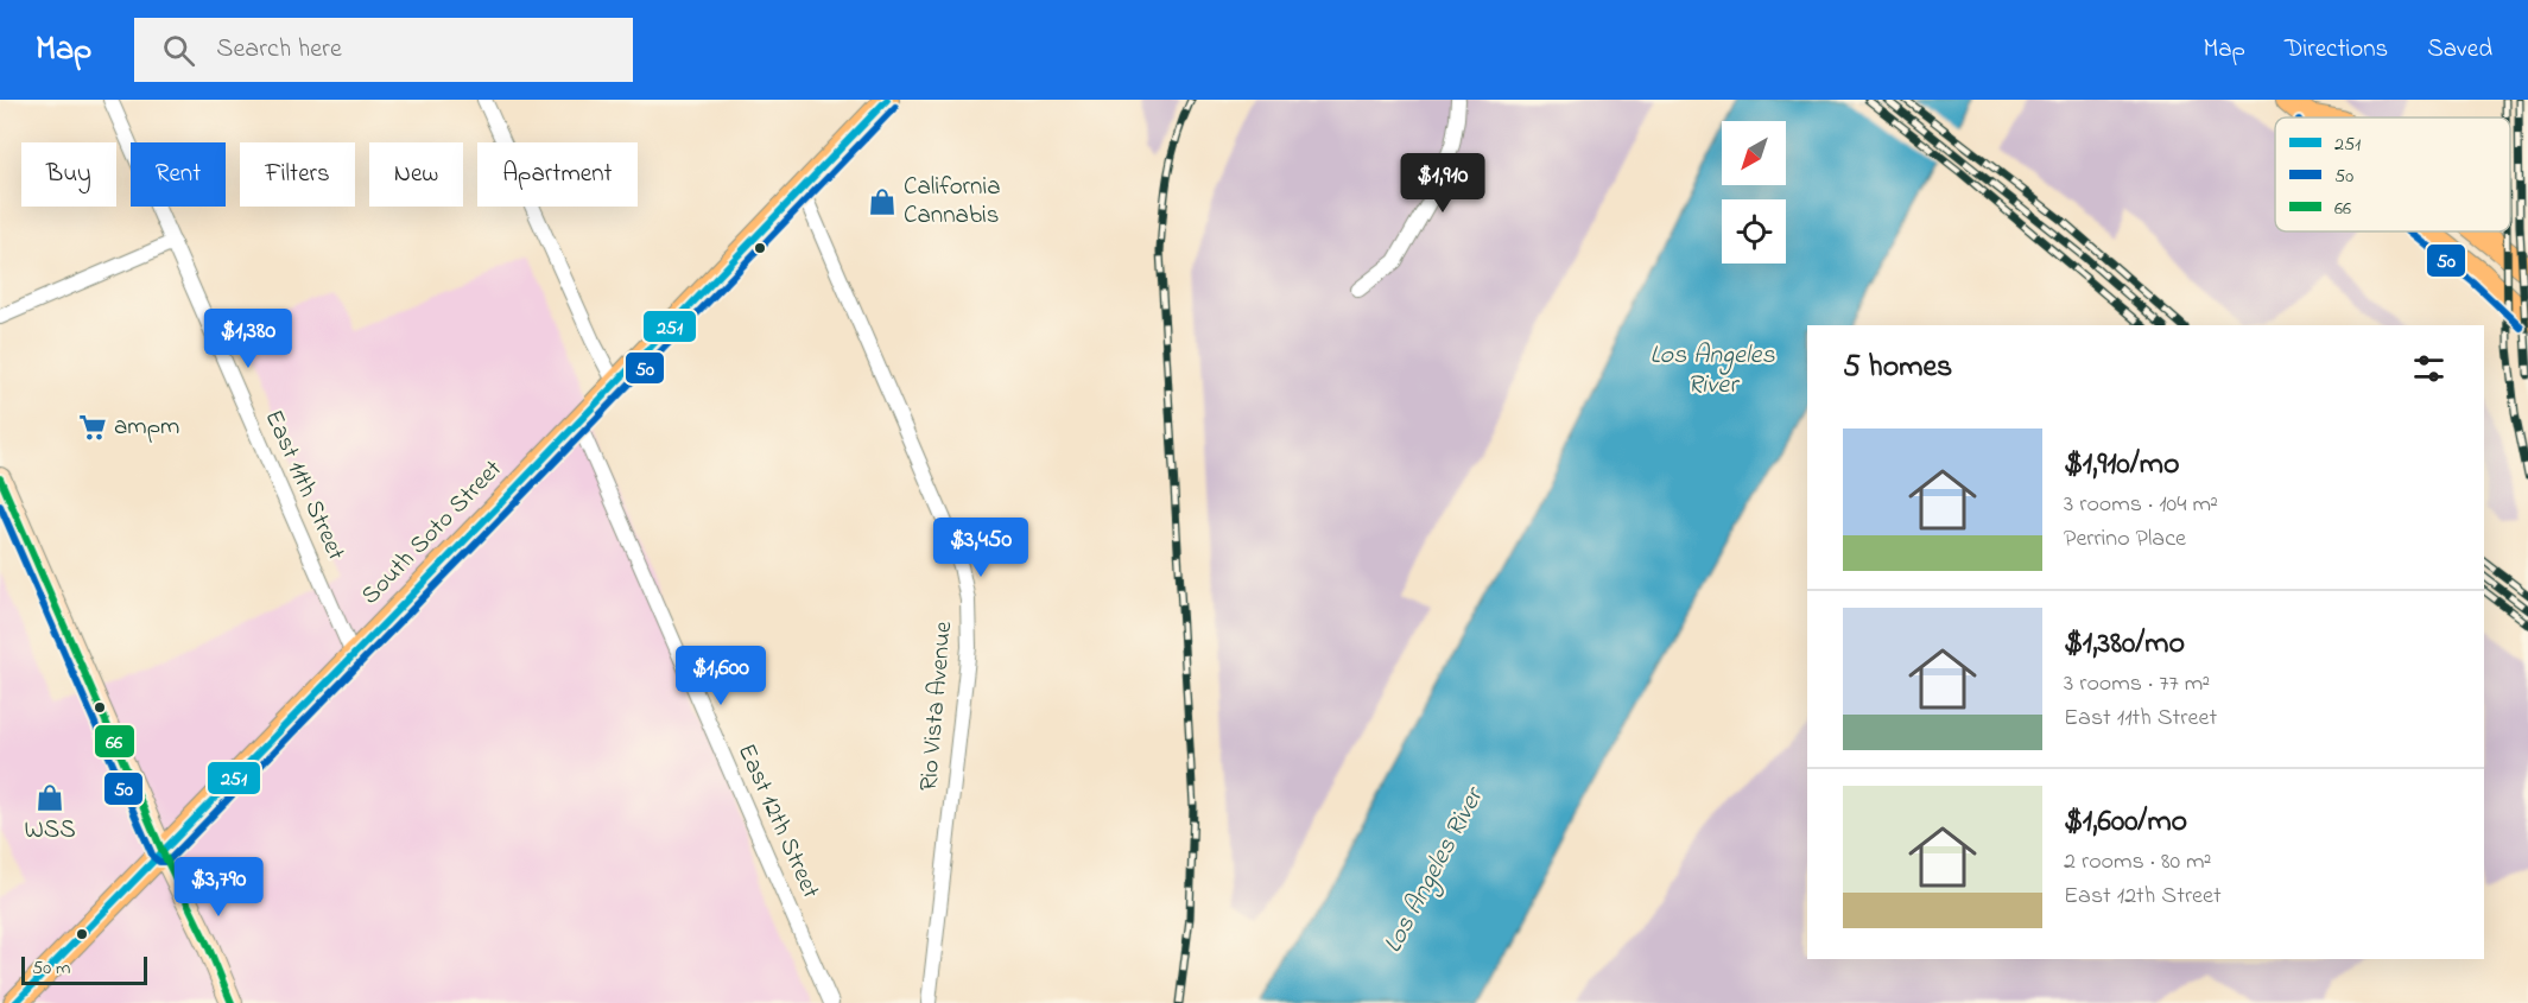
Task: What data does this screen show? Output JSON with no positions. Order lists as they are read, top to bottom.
{
  "streets": {
    "main road": ["South Soto Street"],
    "street": ["East 11th Street", "Rio Vista Avenue", "East 12th Street"]
  },
  "crossings": [
    ["East 11th Street", "South Soto Street"],
    ["South Soto Street", "Rio Vista Avenue"],
    ["South Soto Street", "East 12th Street"]
  ],
  "water": ["Los Angeles River"],
  "places": {
    "shop": ["California Cannabis", "WSS"],
    "supermarket": ["ampm"]
  },
  "lines": ["transit line 251", "transit line 50", "transit line 66"],
  "legend": ["251", "50", "66"],
  "scale_bar": "50 m",
  "north": "bottom left",
  "page": {
    "header": "Map",
    "search": "Search here",
    "nav": ["Map", "Directions", "Saved"],
    "chip": [
      "Buy",
      "Rent",
      "Filters",
      "New",
      "Apartment"
    ],
    "price": [
      "$1,910",
      "$1,380",
      "$3,450",
      "$1,600",
      "$3,790"
    ],
    "heading": "5 homes",
    "list": [
      {
        "name": "$1,910/mo",
        "note": "3 rooms · 104 m² · Perrino Place"
      },
      {
        "name": "$1,380/mo",
        "note": "3 rooms · 77 m² · East 11th Street"
      },
      {
        "name": "$1,600/mo",
        "note": "2 rooms · 80 m² · East 12th Street"
      }
    ],
    "scale": "50 m"
  }
}
